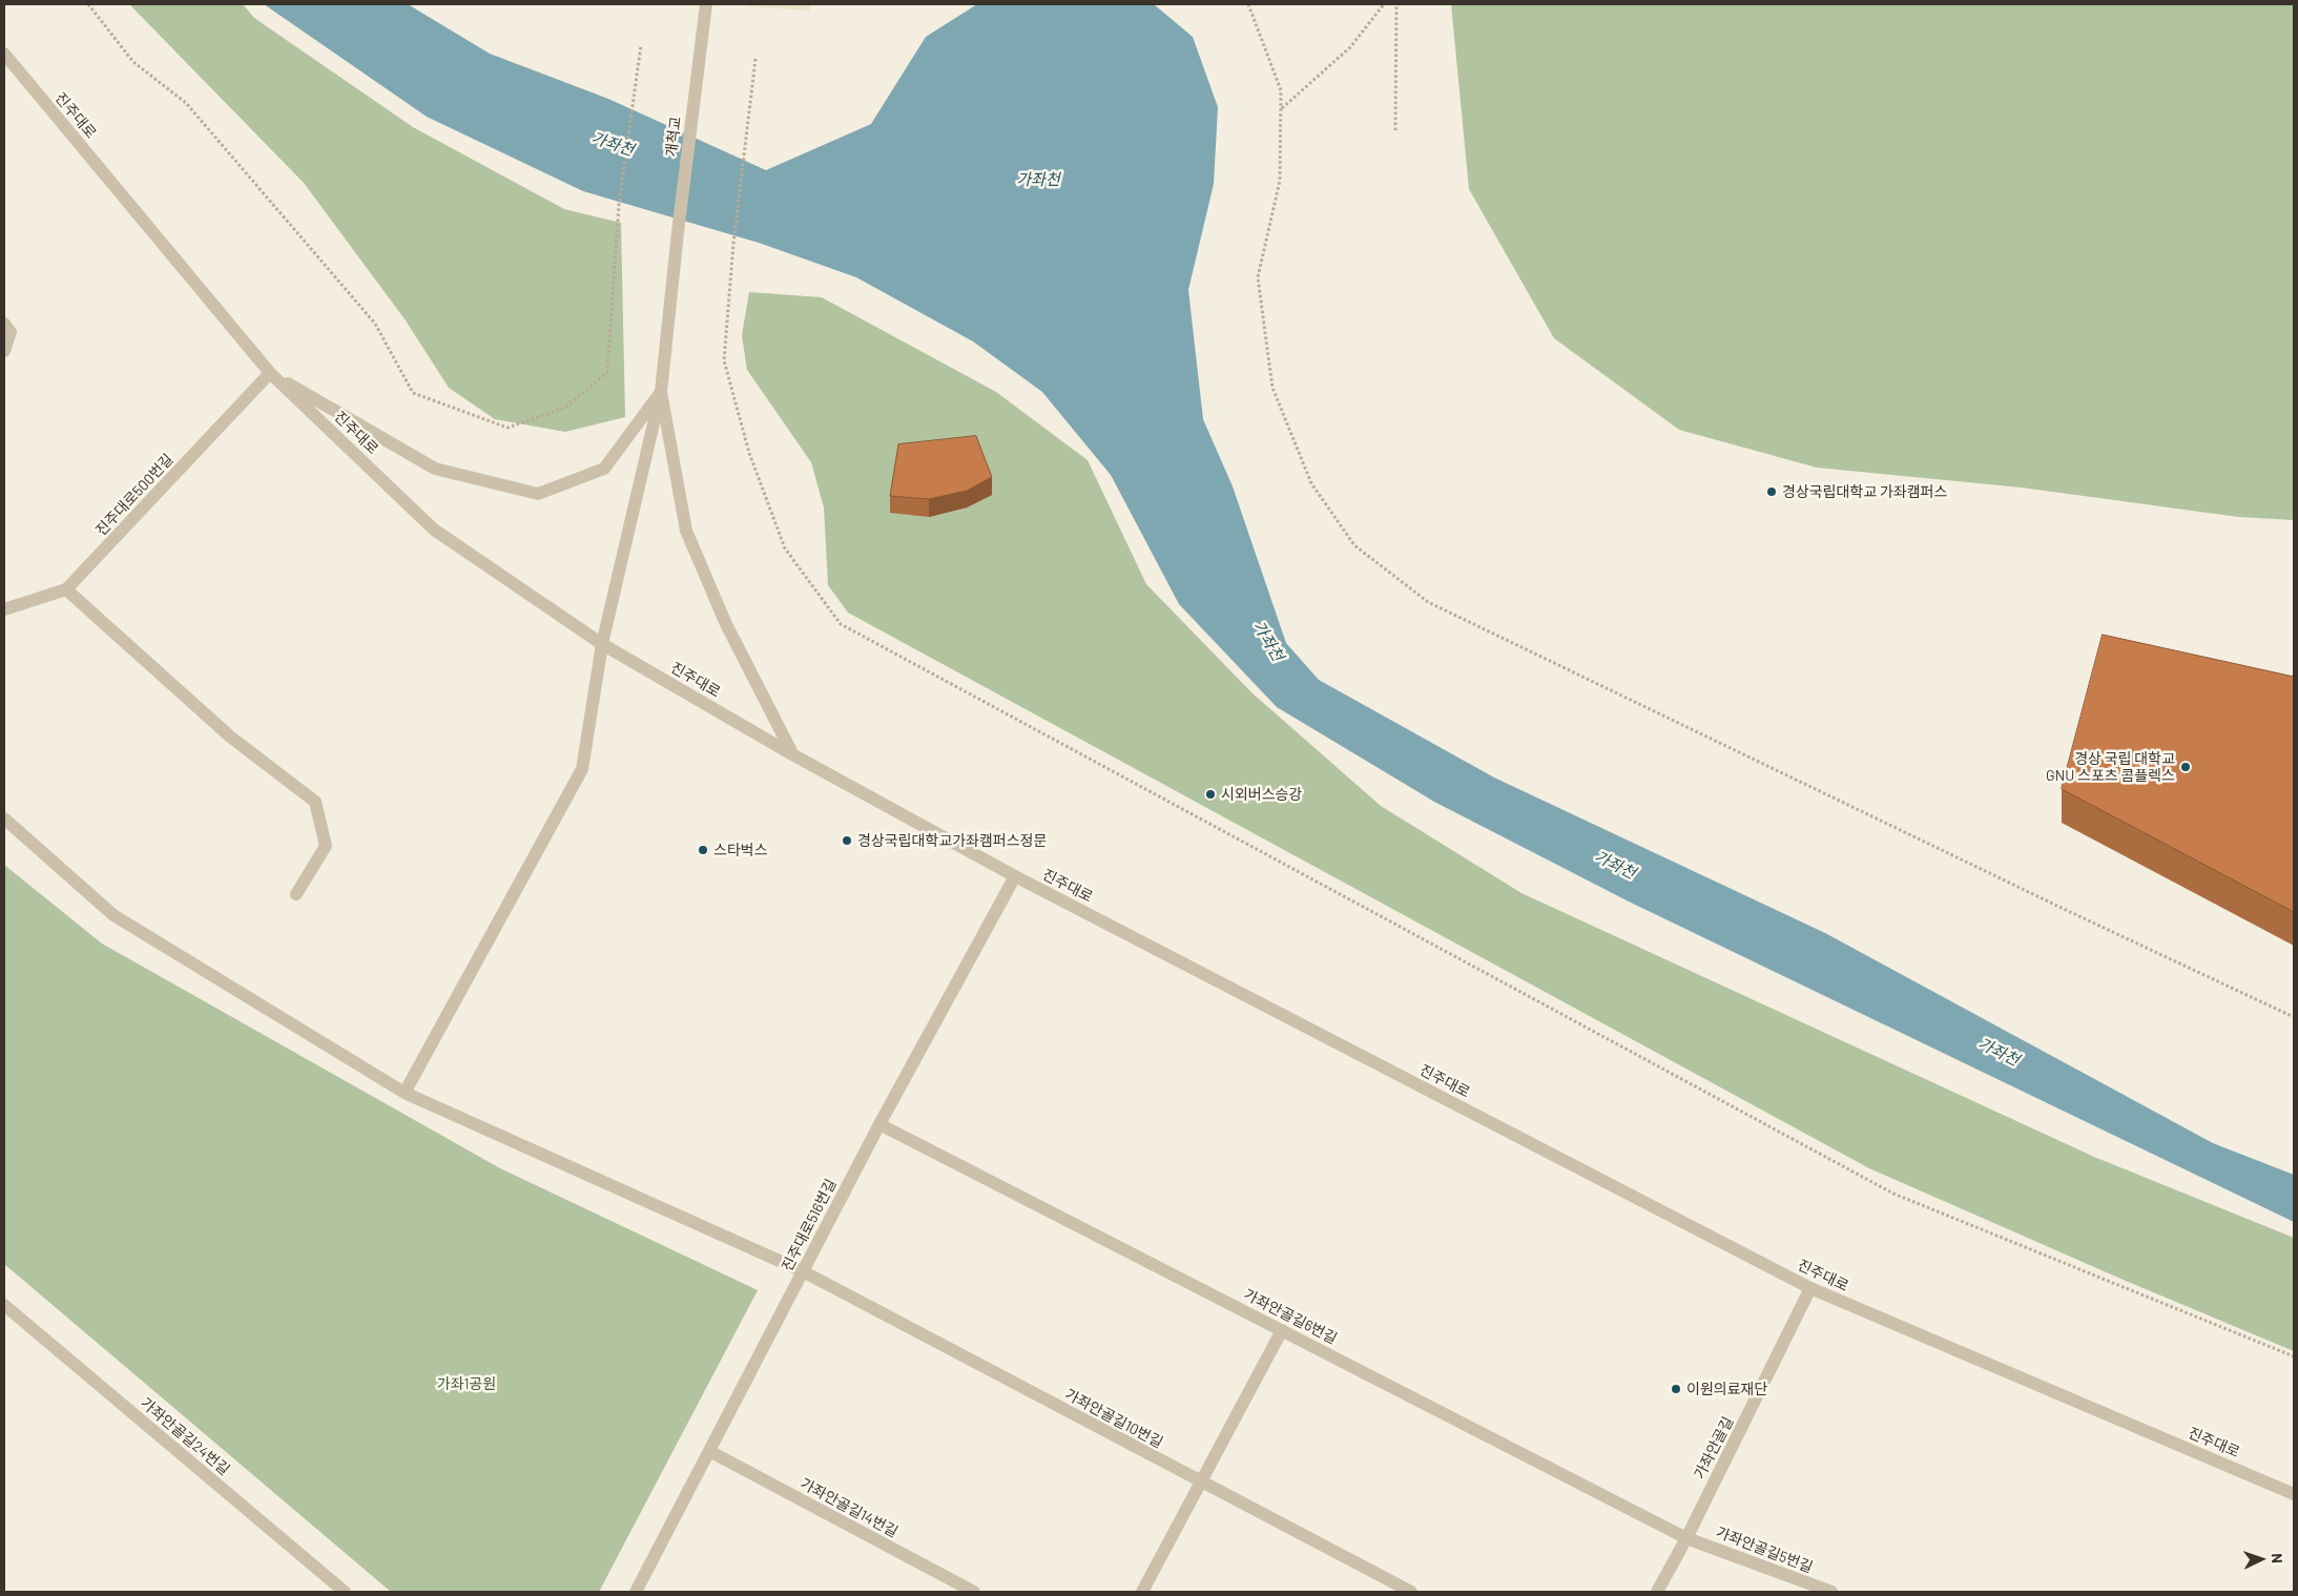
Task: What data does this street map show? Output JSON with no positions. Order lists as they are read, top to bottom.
{
  "streets": {
    "street": [
      "진주대로",
      "개척교",
      "진주대로500번길",
      "진주대로516번길",
      "가좌안골길6번길",
      "가좌안골길10번길",
      "가좌안골길24번길",
      "가좌안골길",
      "가좌안골길14번길",
      "가좌안골길5번길"
    ]
  },
  "crossings": [
    ["진주대로", "진주대로500번길"],
    ["진주대로", "진주대로516번길"],
    ["진주대로", "가좌안골길"],
    ["진주대로516번길", "가좌안골길6번길"],
    ["진주대로516번길", "가좌안골길10번길"],
    ["진주대로516번길", "가좌안골길14번길"],
    ["가좌안골길6번길", "가좌안골길"],
    ["가좌안골길6번길", "가좌안골길5번길"],
    ["가좌안골길", "가좌안골길5번길"]
  ],
  "water": ["가좌천"],
  "parks": ["가좌1공원"],
  "places": [
    "경상국립대학교 가좌캠퍼스",
    "경상 국립 대학교 GNU 스포츠 콤플렉스",
    "시외버스승강",
    "경상국립대학교가좌캠퍼스정문",
    "스타벅스",
    "이원의료재단"
  ],
  "north": "right"
}
